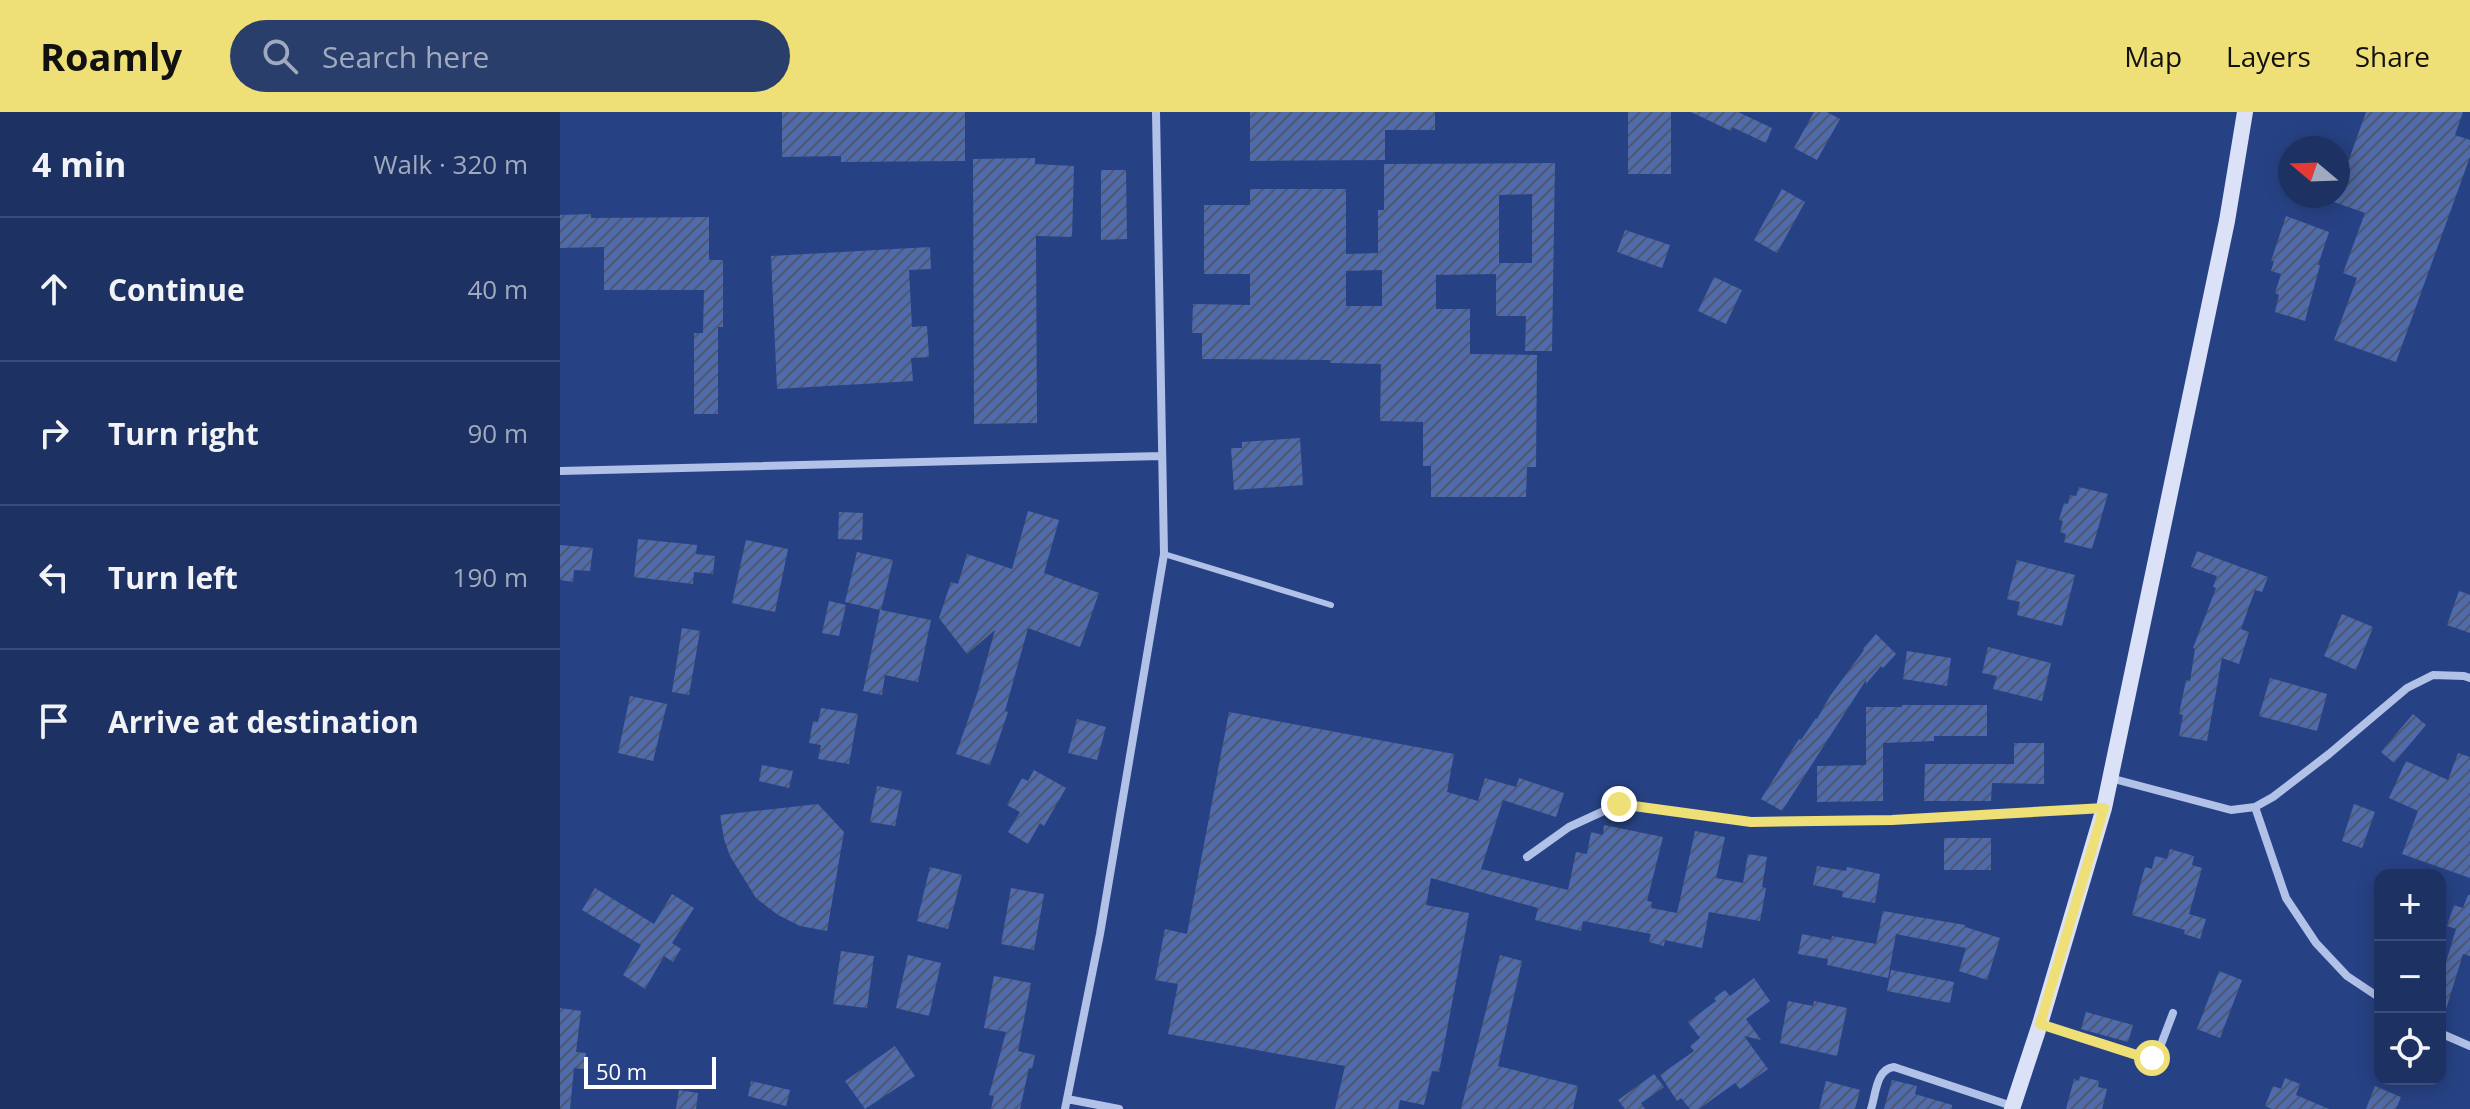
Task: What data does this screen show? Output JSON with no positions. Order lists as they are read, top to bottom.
{
  "scale_bar": "50 m",
  "north": "left",
  "page": {
    "header": "Roamly",
    "search": "Search here",
    "nav": ["Map", "Layers", "Share"],
    "heading": ["4 min", "Walk · 320 m"],
    "list": [
      ["Continue", "40 m"],
      ["Turn right", "90 m"],
      ["Turn left", "190 m"],
      "Arrive at destination"
    ],
    "map_buttons": ["+", "−"],
    "scale": "50 m"
  }
}
